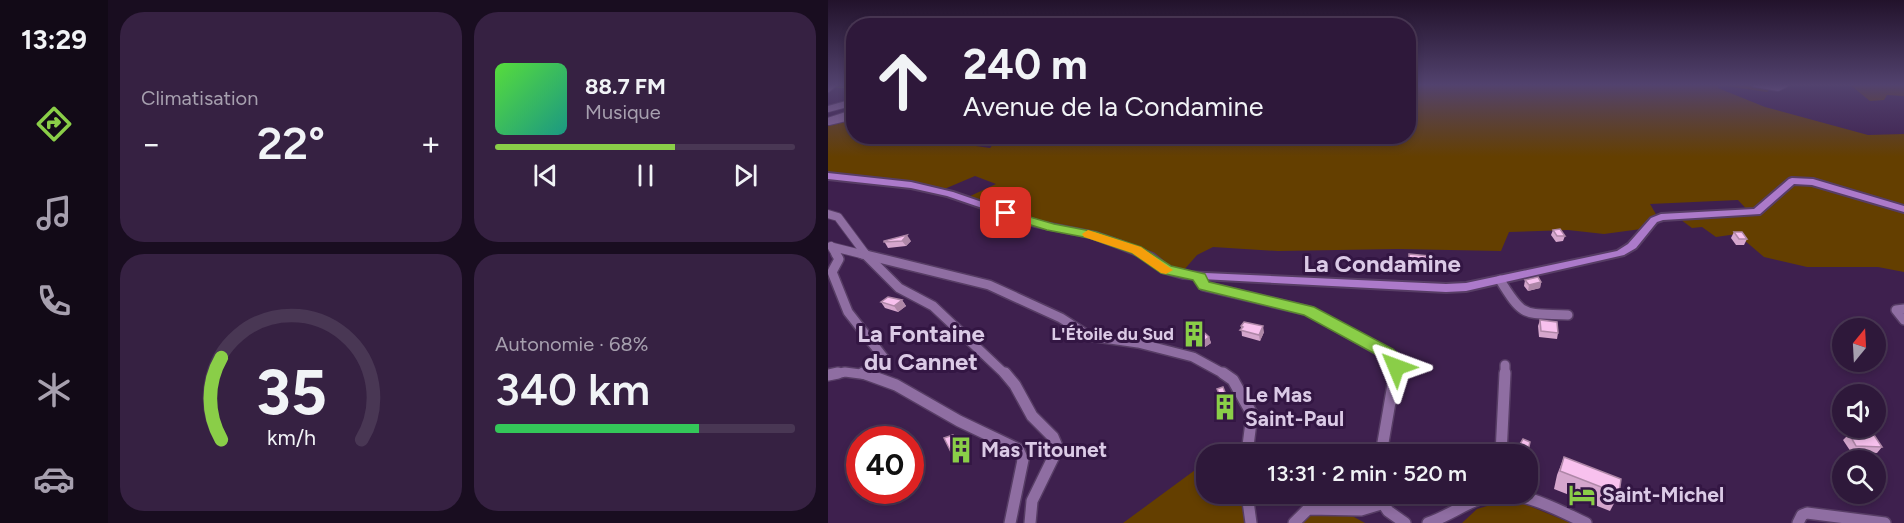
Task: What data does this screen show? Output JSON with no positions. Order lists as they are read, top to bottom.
{
  "districts": ["La Condamine", "La Fontaine du Cannet"],
  "places": {
    "building": ["L'Étoile du Sud", "Le Mas Saint-Paul", "Mas Titounet"],
    "hotel": ["Saint-Michel"]
  },
  "north": "top",
  "page": {
    "tabs": "13:29",
    "tile": [
      "Climatisation",
      ["Autonomie · 68%", "340 km"]
    ],
    "turn": ["240 m", "Avenue de la Condamine"],
    "song": ["88.7 FM", "Musique"],
    "heat": ["−", "22°", "+"],
    "limit": "40",
    "trip": "13:31 · 2 min · 520 m",
    "gauge": ["35", "km/h"]
  }
}
